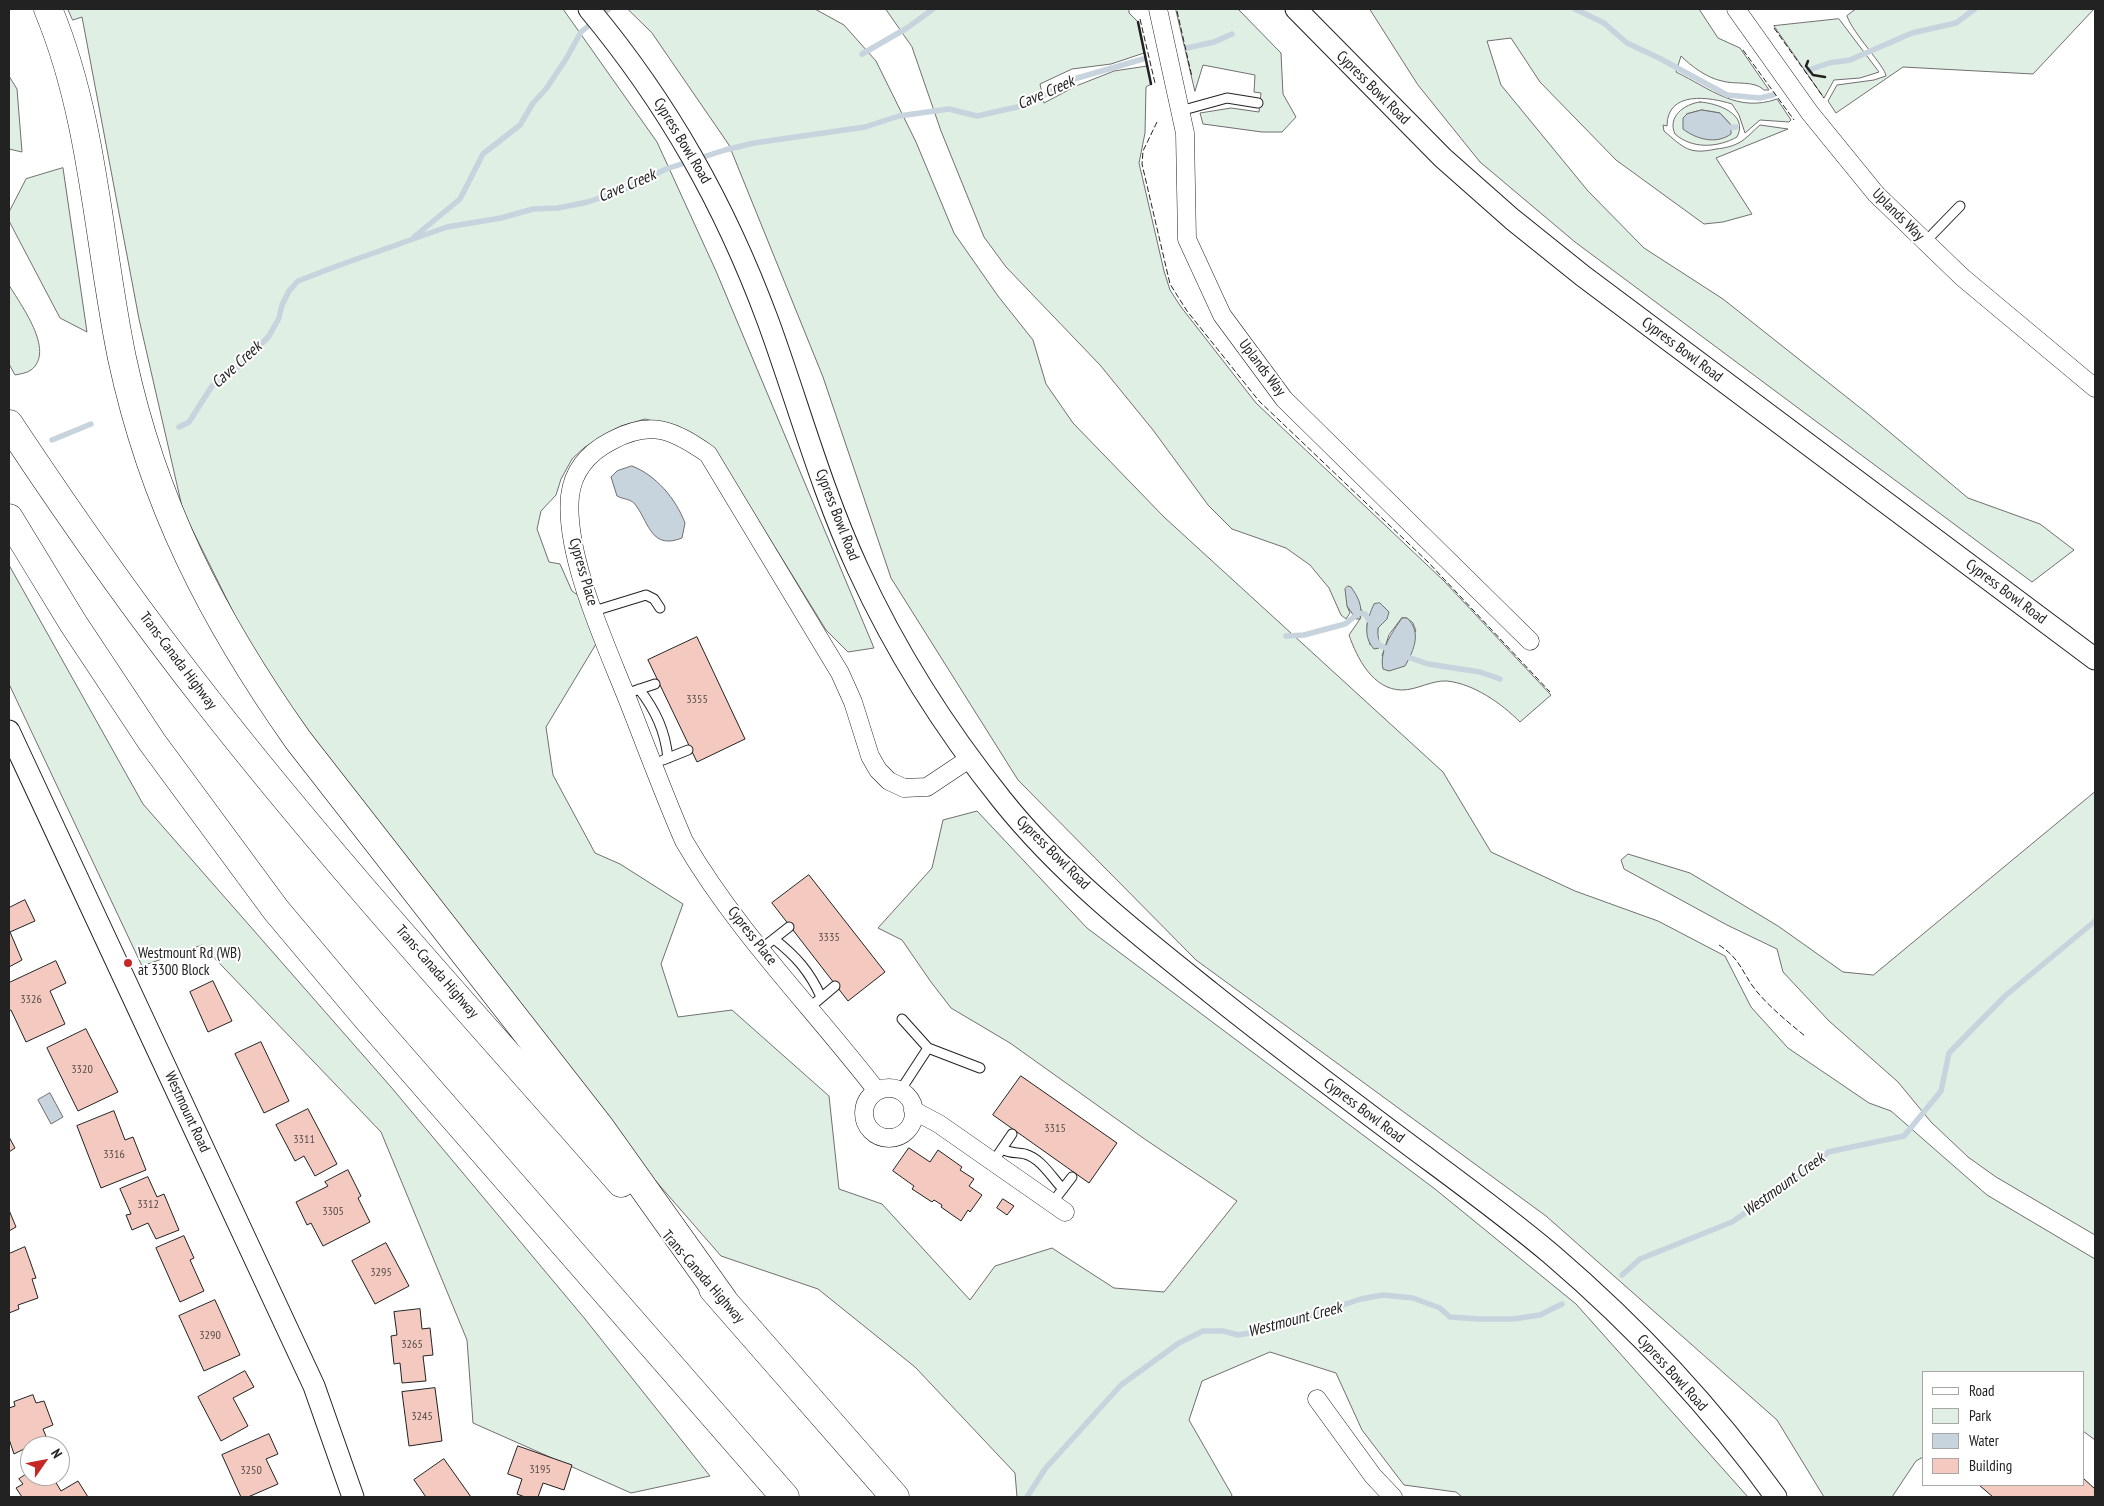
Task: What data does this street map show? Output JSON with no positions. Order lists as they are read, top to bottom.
{
  "streets": {
    "highway": ["Trans-Canada Highway"],
    "street": [
      "Cypress Bowl Road",
      "Uplands Way",
      "Cypress Place",
      "Westmount Road"
    ]
  },
  "crossings": [
    ["Cypress Bowl Road", "Cypress Place"]
  ],
  "water": ["Cave Creek", "Westmount Creek"],
  "places": ["Westmount Rd (WB) at 3300 Block"],
  "house_numbers": [
    "3355",
    "3335",
    "3326",
    "3320",
    "3315",
    "3311",
    "3316",
    "3312",
    "3305",
    "3295",
    "3290",
    "3265",
    "3245",
    "3195",
    "3250"
  ],
  "legend": [
    "Road",
    "Park",
    "Water",
    "Building"
  ],
  "north": "top right"
}
